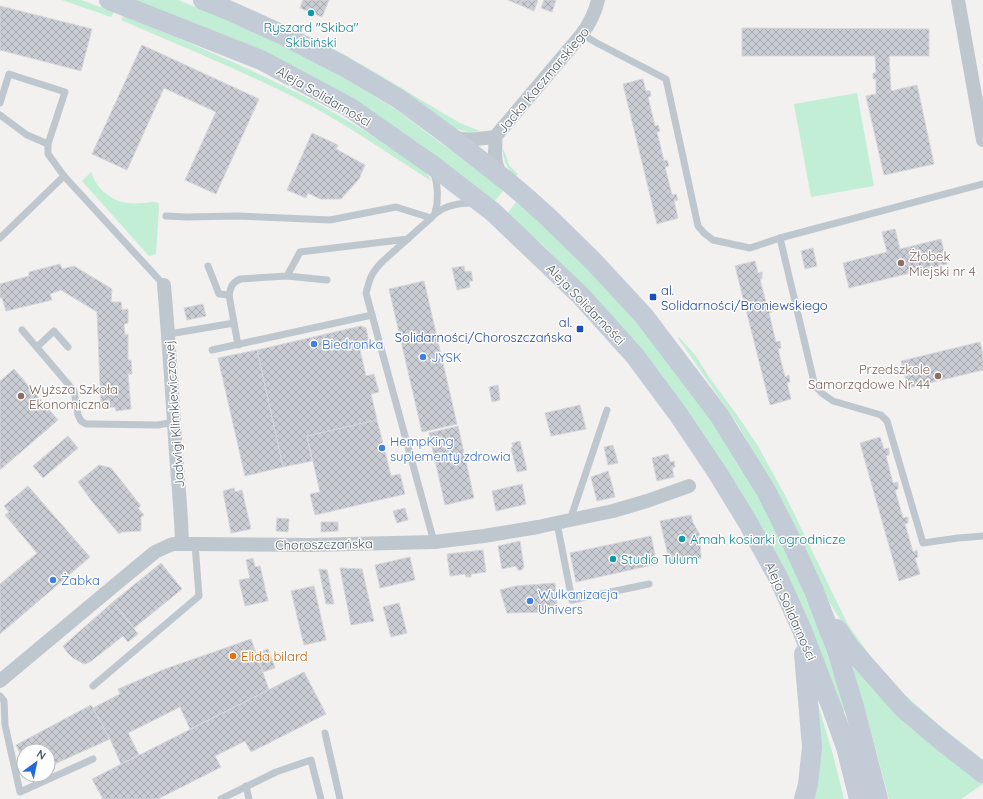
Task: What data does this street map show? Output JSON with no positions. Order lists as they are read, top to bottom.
{
  "streets": {
    "main road": ["Aleja Solidarności"],
    "street": ["Jacka Kaczmarskiego", "Jadwigi Klimkiewiczowej", "Choroszczańska"]
  },
  "crossings": [
    ["Jacka Kaczmarskiego", "Aleja Solidarności"],
    ["Jadwigi Klimkiewiczowej", "Choroszczańska"]
  ],
  "places": {
    "other": [
      "Ryszard \"Skiba\" Skibiński",
      "Żłobek Miejski nr 4",
      "Biedronka",
      "JYSK",
      "Przedszkole Samorządowe Nr 44",
      "Wyższa Szkoła Ekonomiczna",
      "HempKing suplementy zdrowia",
      "Amah kosiarki ogrodnicze",
      "Studio Tulum",
      "Żabka",
      "Wulkanizacja Univers",
      "Elida bilard"
    ],
    "transit": ["al. Solidarności/Broniewskiego", "al. Solidarności/Choroszczańska"]
  },
  "north": "top right"
}
